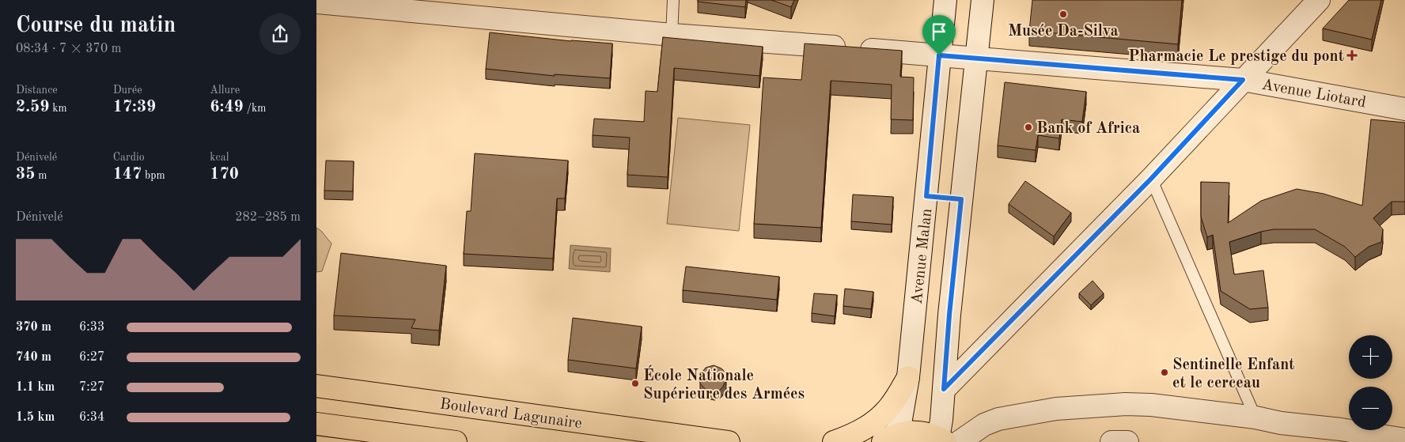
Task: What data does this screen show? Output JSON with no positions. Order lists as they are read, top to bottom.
{
  "streets": {
    "highway": ["Boulevard Lagunaire"],
    "street": ["Avenue Liotard", "Avenue Malan"]
  },
  "crossings": [
    ["Avenue Liotard", "Avenue Malan"]
  ],
  "places": {
    "other": [
      "Musée Da-Silva",
      "Bank of Africa",
      "Sentinelle Enfant et le cerceau",
      "École Nationale Supérieure des Armées"
    ],
    "health": ["Pharmacie Le prestige du pont"]
  },
  "page": {
    "heading": ["Course du matin", "08:34 · 7 × 370 m"],
    "stats": [
      ["Distance", "2.59 km"],
      ["Durée", "17:39"],
      ["Allure", "6:49 /km"],
      ["Dénivelé", "35 m"],
      ["Cardio", "147 bpm"],
      ["kcal", "170"]
    ],
    "chart": ["Dénivelé", "282–285 m"],
    "list": [
      {
        "name": "370 m",
        "note": "6:33"
      },
      {
        "name": "740 m",
        "note": "6:27"
      },
      {
        "name": "1.1 km",
        "note": "7:27"
      },
      {
        "name": "1.5 km",
        "note": "6:34"
      }
    ],
    "map_buttons": ["+", "−"]
  }
}
